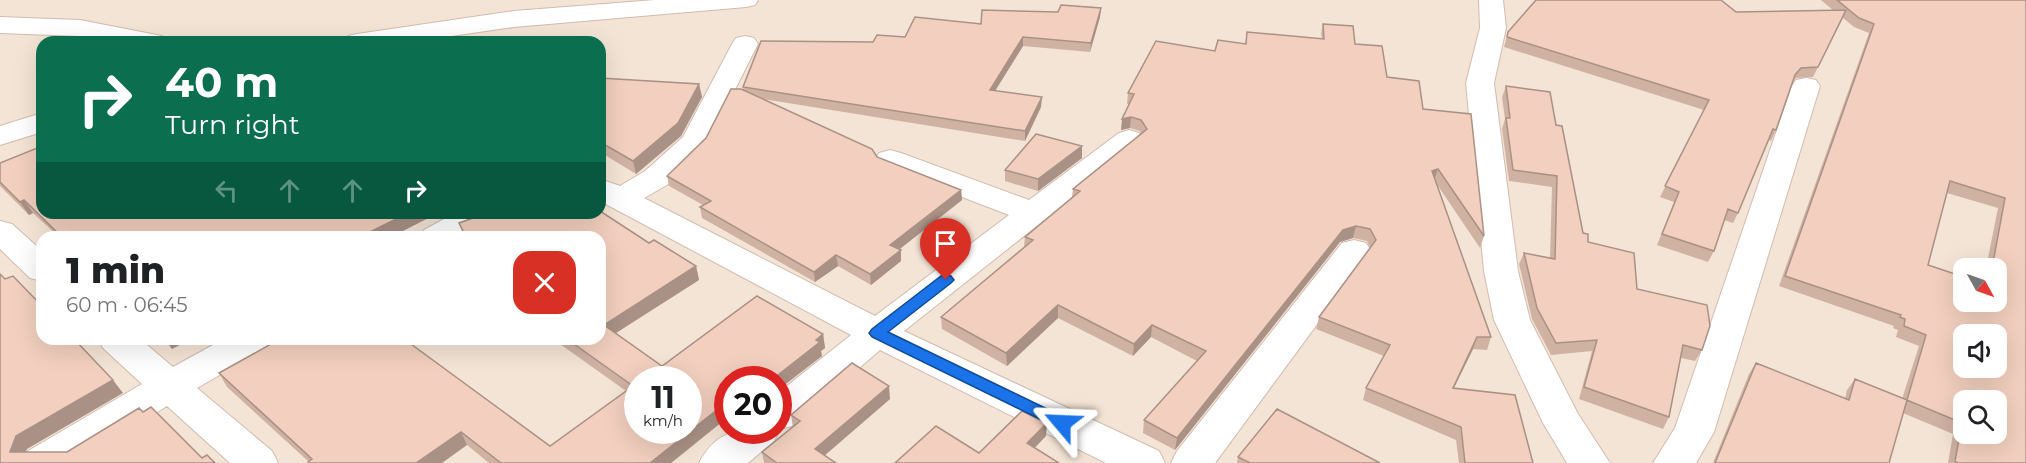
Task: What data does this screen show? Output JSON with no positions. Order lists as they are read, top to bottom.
{
  "north": "bottom right",
  "page": {
    "turn": ["40 m", "Turn right"],
    "heading": ["1 min", "60 m · 06:45"],
    "speed": "11 km/h",
    "limit": "20"
  }
}
